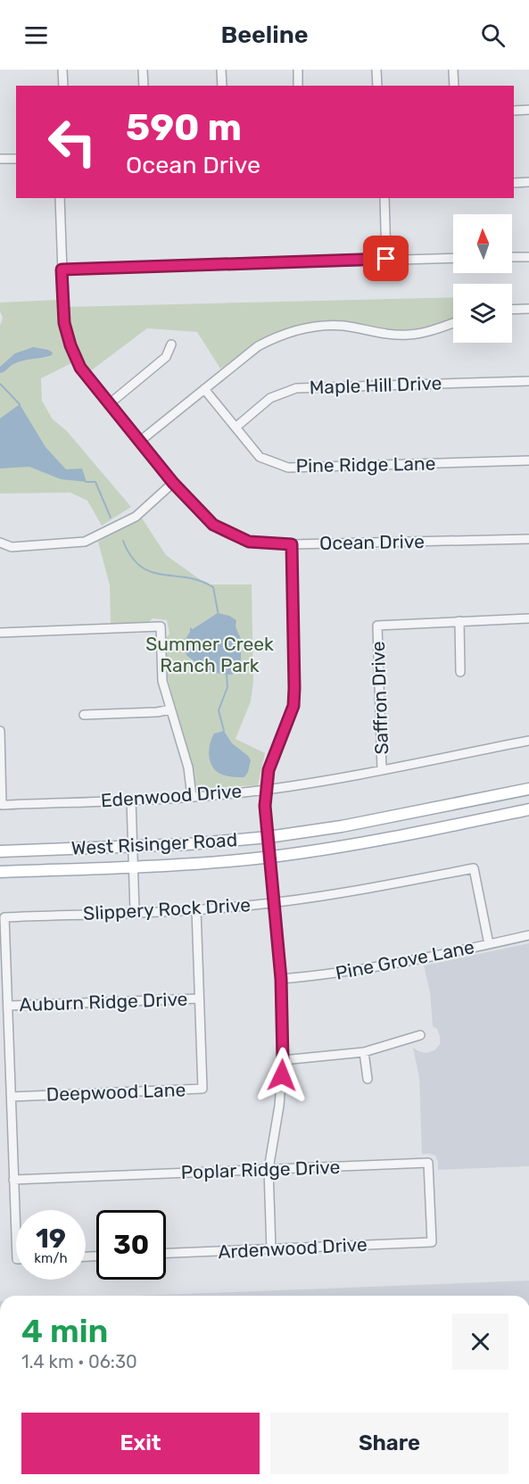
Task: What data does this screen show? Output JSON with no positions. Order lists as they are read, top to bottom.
{
  "streets": {
    "main road": ["West Risinger Road"],
    "street": [
      "Maple Hill Drive",
      "Pine Ridge Lane",
      "Ocean Drive",
      "Saffron Drive",
      "Edenwood Drive",
      "Slippery Rock Drive",
      "Pine Grove Lane",
      "Auburn Ridge Drive",
      "Deepwood Lane",
      "Poplar Ridge Drive",
      "Ardenwood Drive"
    ]
  },
  "crossings": [
    ["Maple Hill Drive", "Pine Ridge Lane"],
    ["Saffron Drive", "Edenwood Drive"],
    ["Slippery Rock Drive", "Pine Grove Lane"],
    ["Slippery Rock Drive", "Auburn Ridge Drive"],
    ["Slippery Rock Drive", "Deepwood Lane"],
    ["Auburn Ridge Drive", "Deepwood Lane"],
    ["Poplar Ridge Drive", "Ardenwood Drive"]
  ],
  "parks": ["Summer Creek Ranch Park"],
  "north": "top",
  "page": {
    "header": "Beeline",
    "turn": ["590 m", "Ocean Drive"],
    "speed": "19 km/h",
    "limit": "30",
    "heading": ["4 min", "1.4 km · 06:30"],
    "buttons": ["Exit", "Share"]
  }
}
